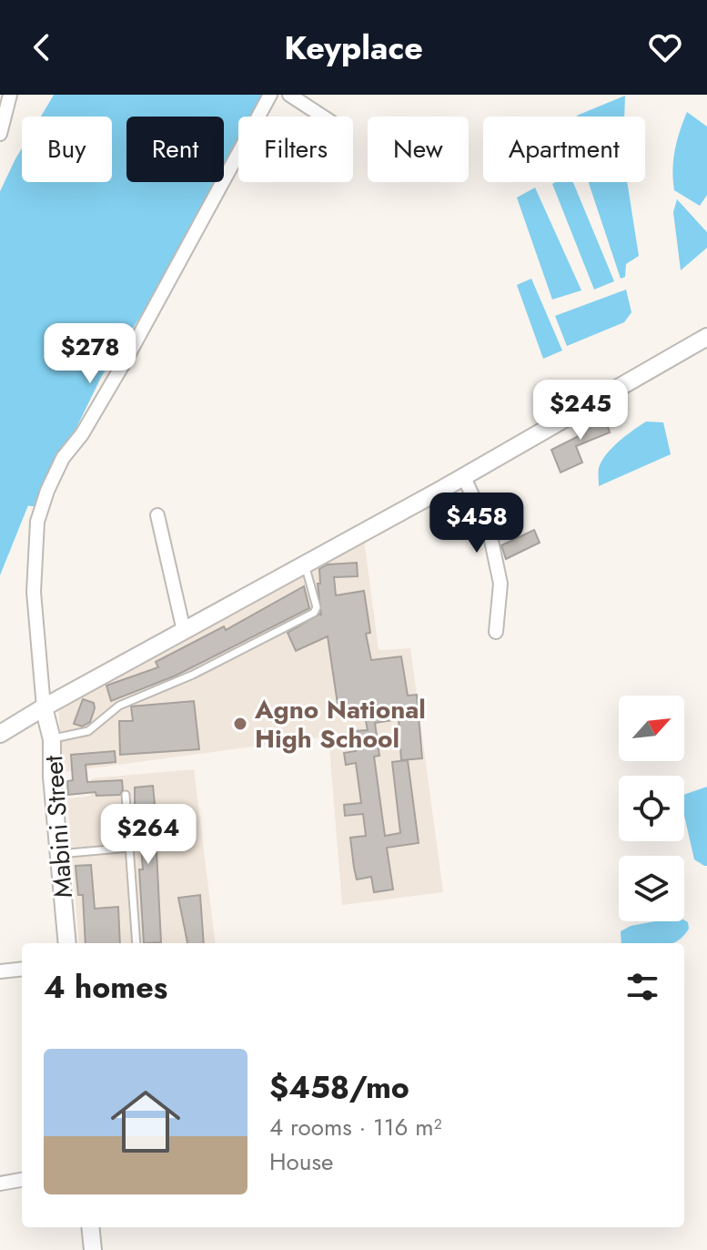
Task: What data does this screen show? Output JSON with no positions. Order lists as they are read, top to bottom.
{
  "streets": {
    "street": ["Mabini Street"]
  },
  "places": ["Agno National High School"],
  "north": "top right",
  "page": {
    "header": "Keyplace",
    "chip": [
      "Buy",
      "Rent",
      "Filters",
      "New",
      "Apartment"
    ],
    "price": [
      "$278",
      "$245",
      "$458",
      "$264"
    ],
    "heading": "4 homes",
    "list": [
      {
        "name": "$458/mo",
        "note": "4 rooms · 116 m² · House"
      }
    ]
  }
}
